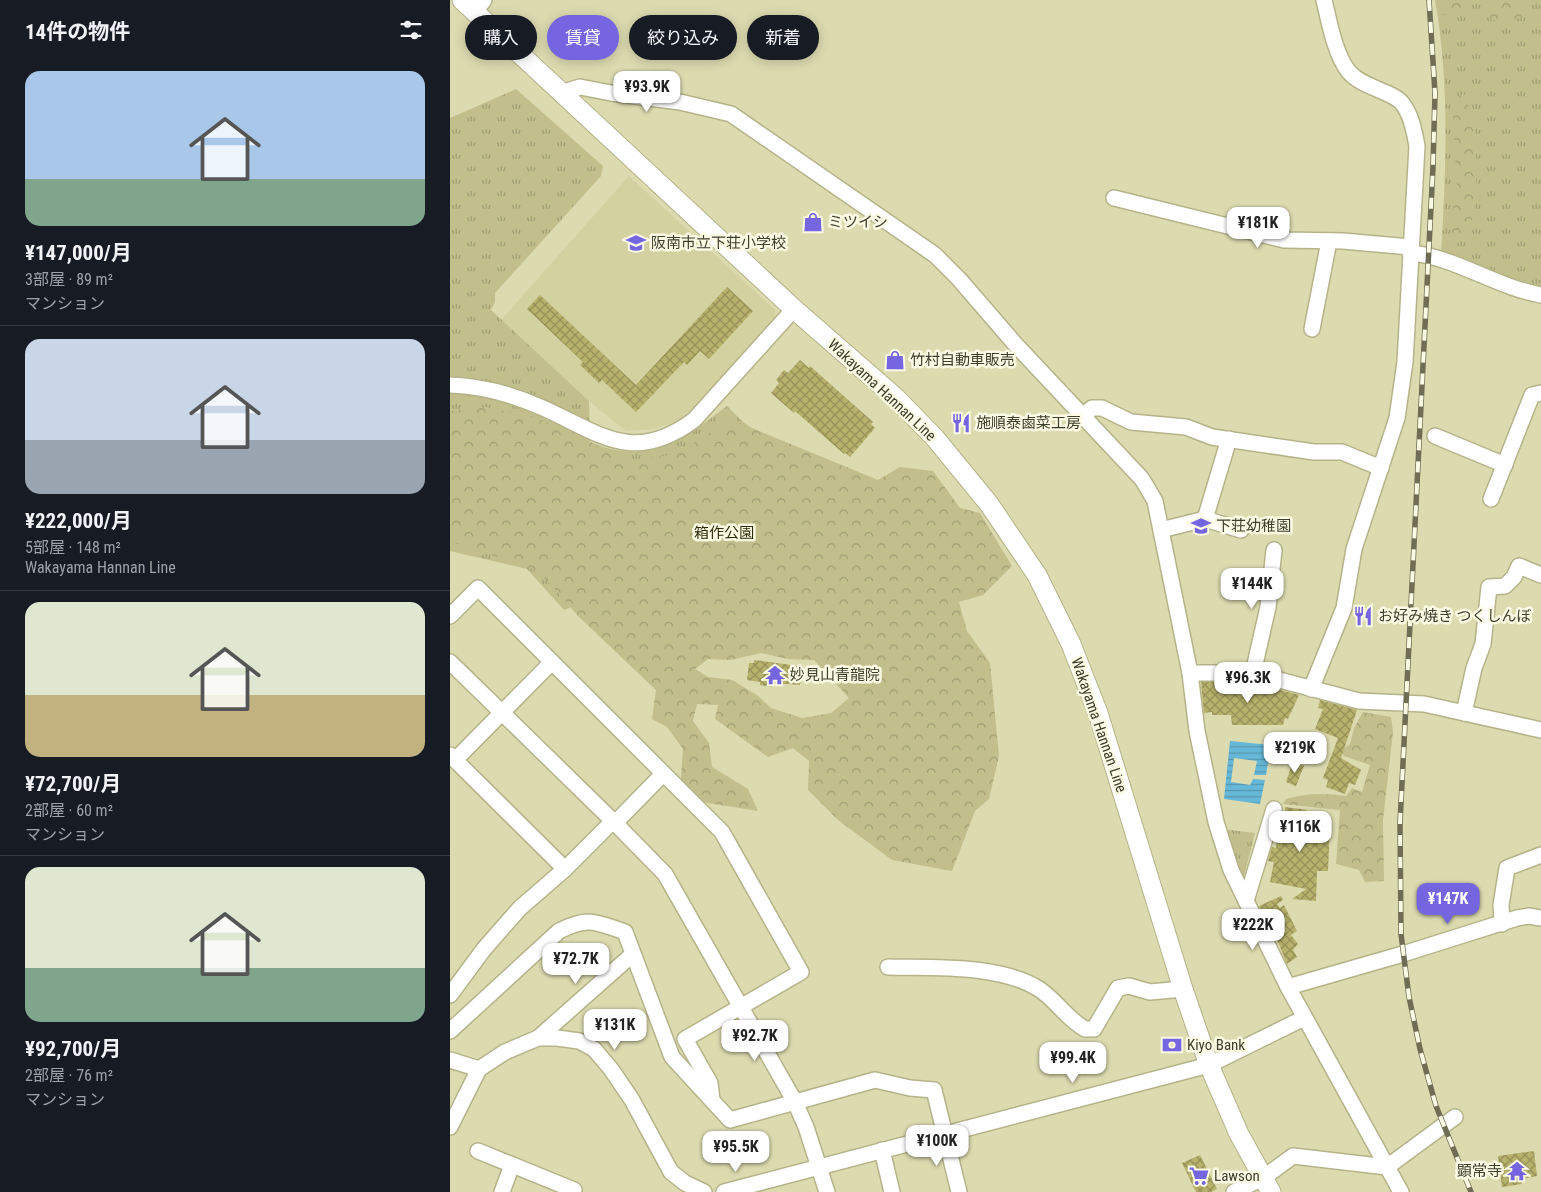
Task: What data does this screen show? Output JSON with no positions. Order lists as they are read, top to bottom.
{
  "streets": {
    "main road": ["Wakayama Hannan Line"]
  },
  "parks": ["箱作公園"],
  "places": {
    "shop": ["ミツイシ", "竹村自動車販売"],
    "school or university": ["阪南市立下荘小学校", "下荘幼稚園"],
    "restaurant": ["施順泰鹵菜工房", "お好み焼き つくしんぼ"],
    "temple": ["妙見山青龍院", "顕常寺"],
    "bank": ["Kiyo Bank"],
    "supermarket": ["Lawson"]
  },
  "page": {
    "heading": "14件の物件",
    "chip": [
      "購入",
      "賃貸",
      "絞り込み",
      "新着"
    ],
    "list": [
      {
        "name": "¥147,000/月",
        "note": "3部屋 · 89 m² · マンション"
      },
      {
        "name": "¥222,000/月",
        "note": "5部屋 · 148 m² · Wakayama Hannan Line"
      },
      {
        "name": "¥72,700/月",
        "note": "2部屋 · 60 m² · マンション"
      },
      {
        "name": "¥92,700/月",
        "note": "2部屋 · 76 m² · マンション"
      }
    ],
    "price": [
      "¥93.9K",
      "¥181K",
      "¥144K",
      "¥96.3K",
      "¥219K",
      "¥116K",
      "¥147K",
      "¥222K",
      "¥72.7K",
      "¥131K",
      "¥92.7K",
      "¥99.4K",
      "¥100K",
      "¥95.5K"
    ]
  }
}
